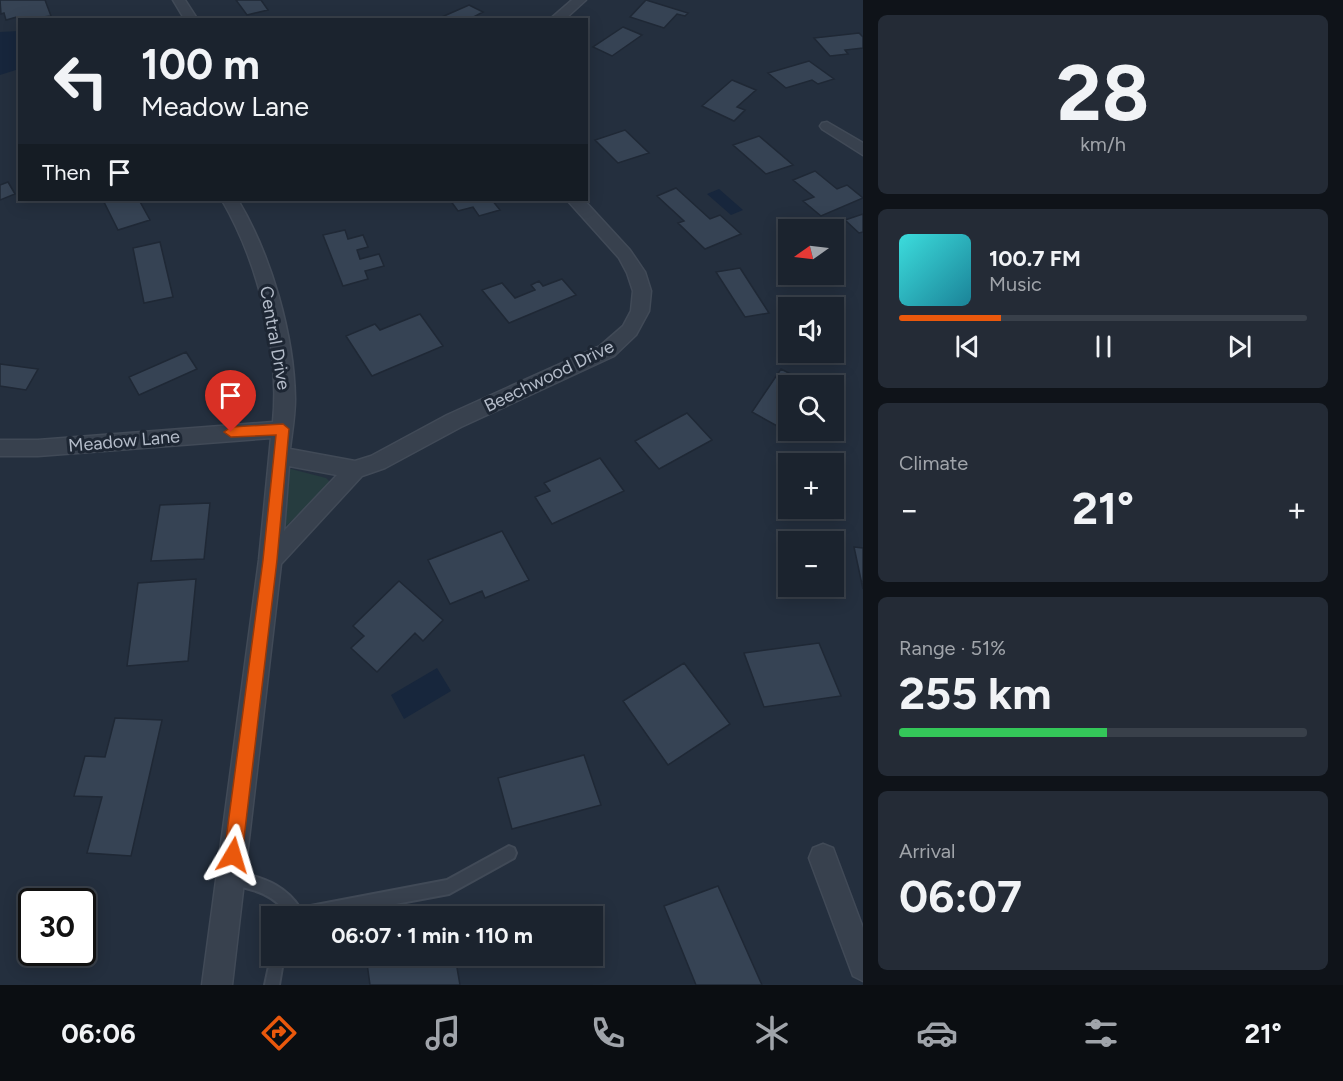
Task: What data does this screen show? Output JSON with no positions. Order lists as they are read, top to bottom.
{
  "streets": {
    "street": ["Central Drive", "Beechwood Drive", "Meadow Lane"]
  },
  "crossings": [
    ["Central Drive", "Beechwood Drive"],
    ["Central Drive", "Meadow Lane"]
  ],
  "north": "left",
  "page": {
    "tile": [
      ["28", "km/h"],
      "Climate",
      ["Range · 51%", "255 km"],
      ["Arrival", "06:07"]
    ],
    "turn": ["100 m", "Meadow Lane"],
    "then": "Then",
    "map_buttons": ["+", "−"],
    "song": ["100.7 FM", "Music"],
    "heat": ["−", "21°", "+"],
    "limit": "30",
    "trip": "06:07 · 1 min · 110 m",
    "tabs": ["06:06", "21°"]
  }
}
